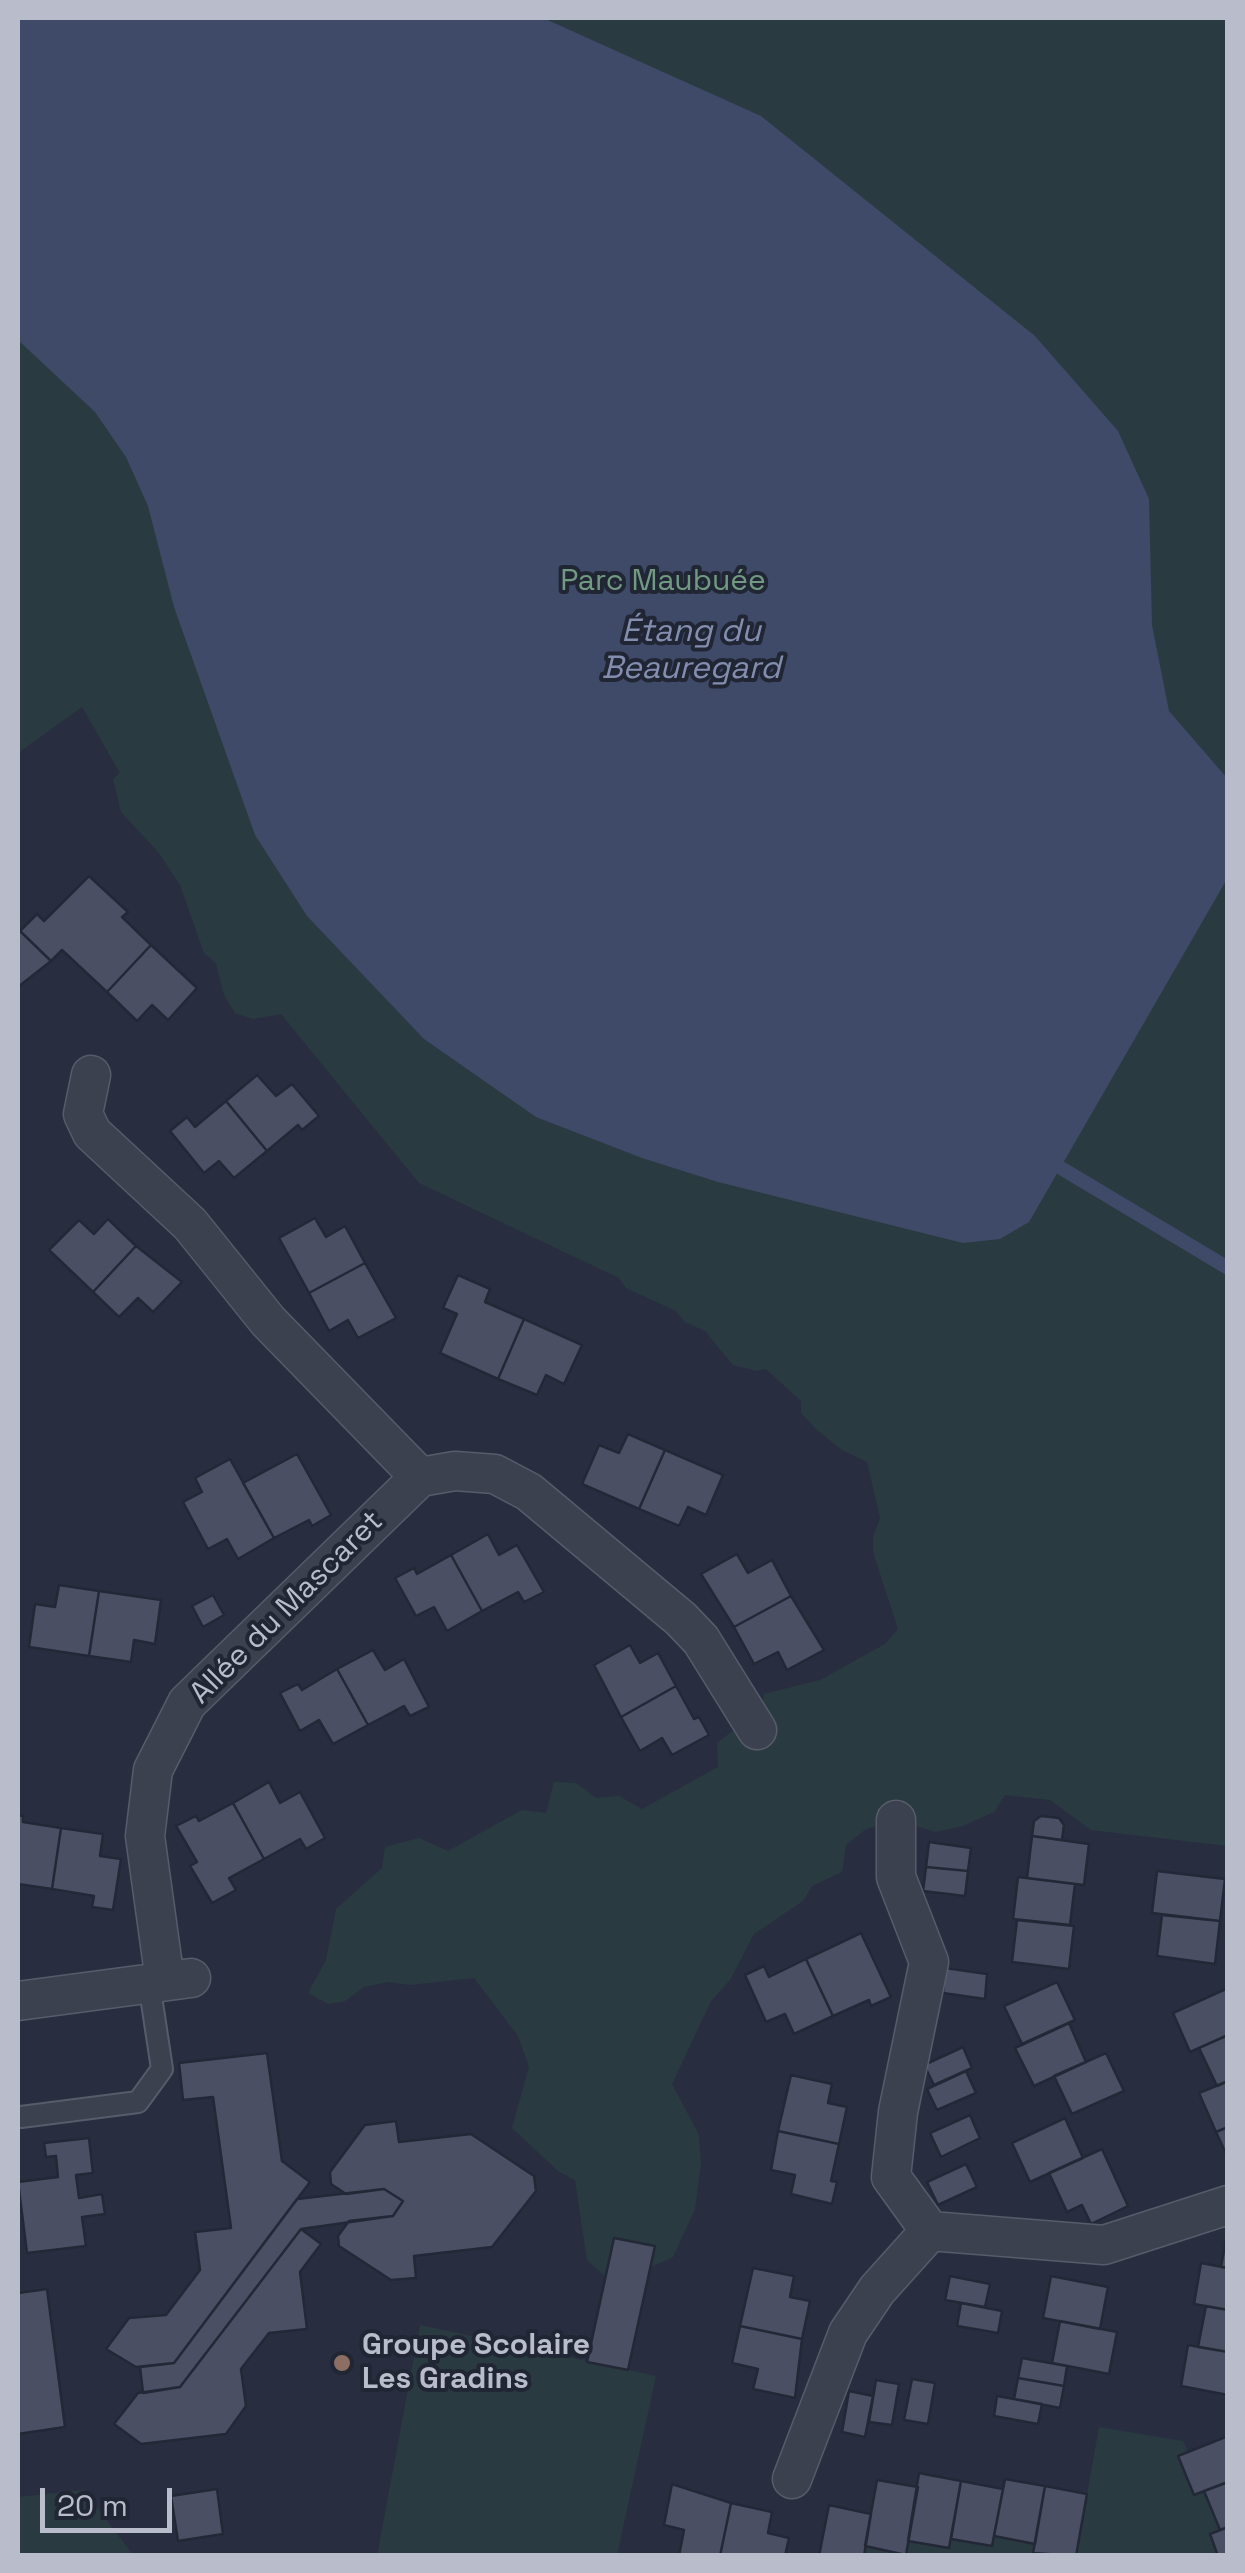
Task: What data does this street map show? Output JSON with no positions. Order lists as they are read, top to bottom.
{
  "streets": {
    "street": ["Allée du Mascaret"]
  },
  "water": ["Étang du Beauregard"],
  "parks": ["Parc Maubuée"],
  "places": ["Groupe Scolaire Les Gradins"],
  "scale_bar": "20 m"
}
